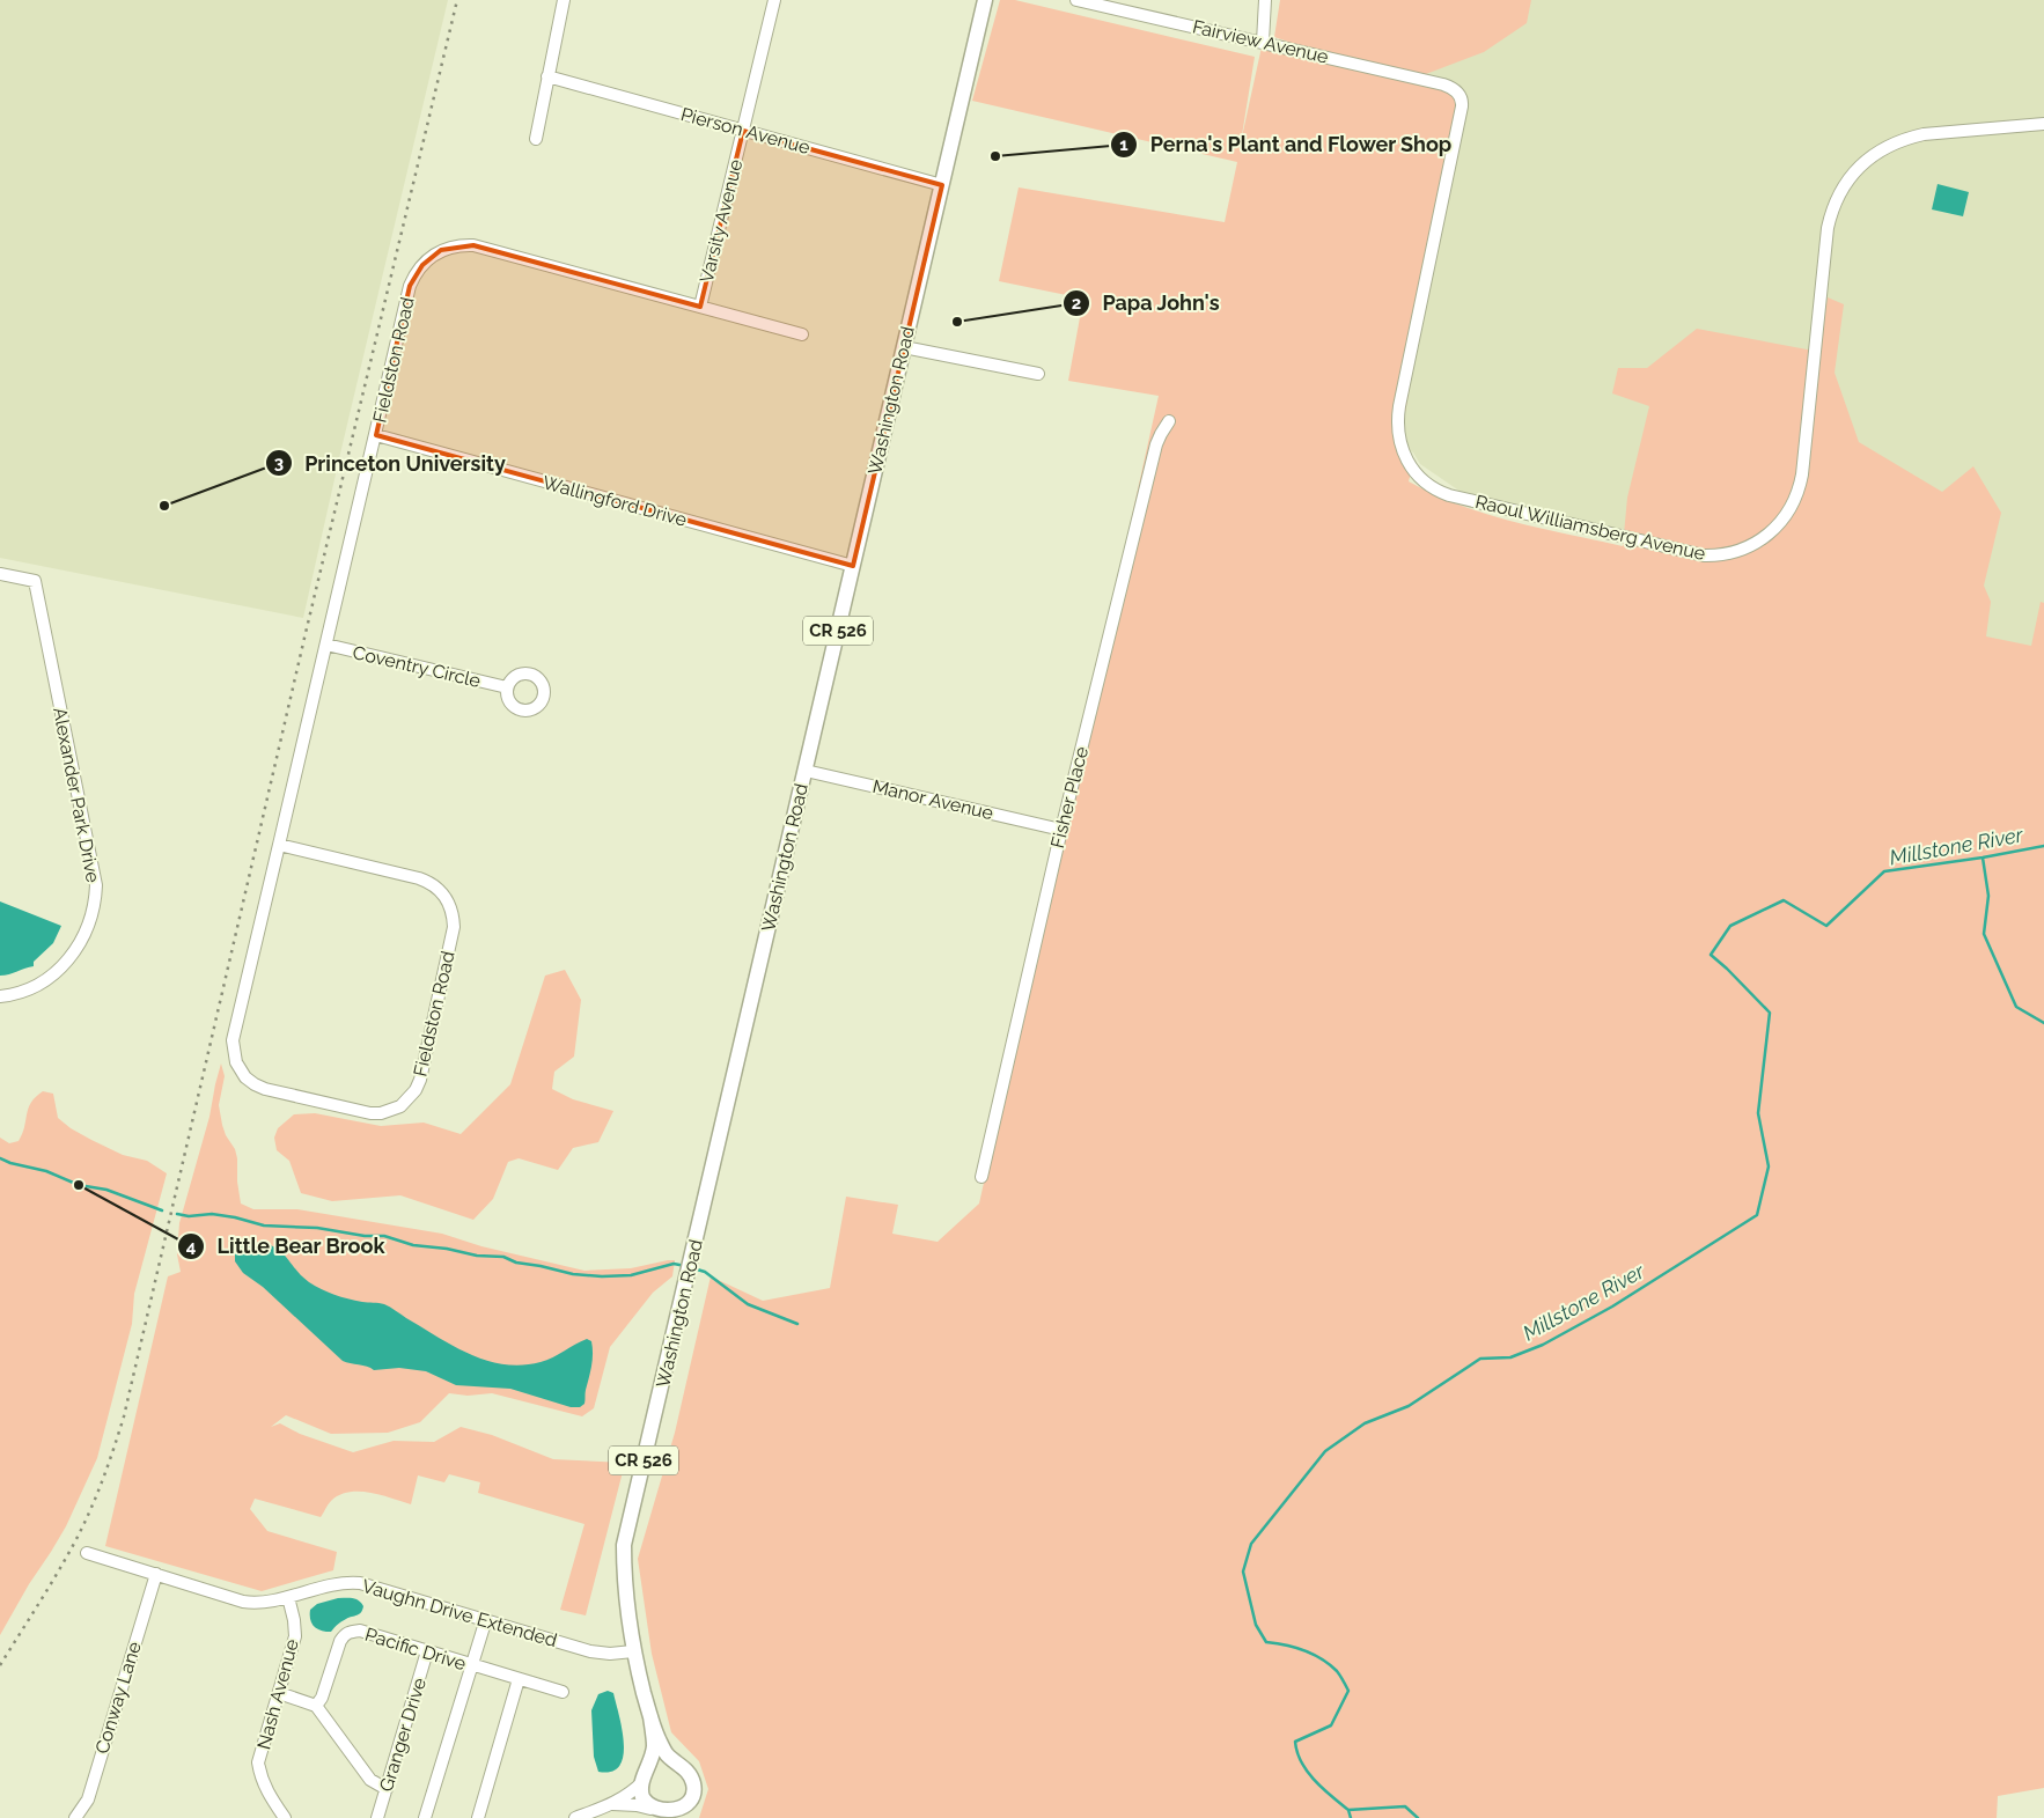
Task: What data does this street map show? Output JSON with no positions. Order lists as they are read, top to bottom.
{
  "streets": {
    "main road": ["Washington Road", "CR 526"],
    "street": [
      "Fairview Avenue",
      "Pierson Avenue",
      "Varsity Avenue",
      "Fieldston Road",
      "Wallingford Drive",
      "Raoul Williamsberg Avenue",
      "Coventry Circle",
      "Alexander Park Drive",
      "Fisher Place",
      "Manor Avenue",
      "Vaughn Drive Extended",
      "Pacific Drive",
      "Nash Avenue",
      "Conway Lane",
      "Granger Drive"
    ]
  },
  "crossings": [
    ["Fairview Avenue", "Raoul Williamsberg Avenue"],
    ["Pierson Avenue", "Varsity Avenue"],
    ["Pierson Avenue", "Washington Road"],
    ["Varsity Avenue", "Fieldston Road"],
    ["Fieldston Road", "Wallingford Drive"],
    ["Fieldston Road", "Coventry Circle"],
    ["Washington Road", "Wallingford Drive"],
    ["Washington Road", "Manor Avenue"],
    ["Washington Road", "Vaughn Drive Extended"],
    ["Fisher Place", "Manor Avenue"],
    ["Vaughn Drive Extended", "Nash Avenue"],
    ["Vaughn Drive Extended", "Conway Lane"],
    ["Pacific Drive", "Granger Drive"]
  ],
  "water": ["Millstone River"],
  "places": [
    "Perna's Plant and Flower Shop",
    "Papa John's",
    "Princeton University",
    "Little Bear Brook"
  ]
}
